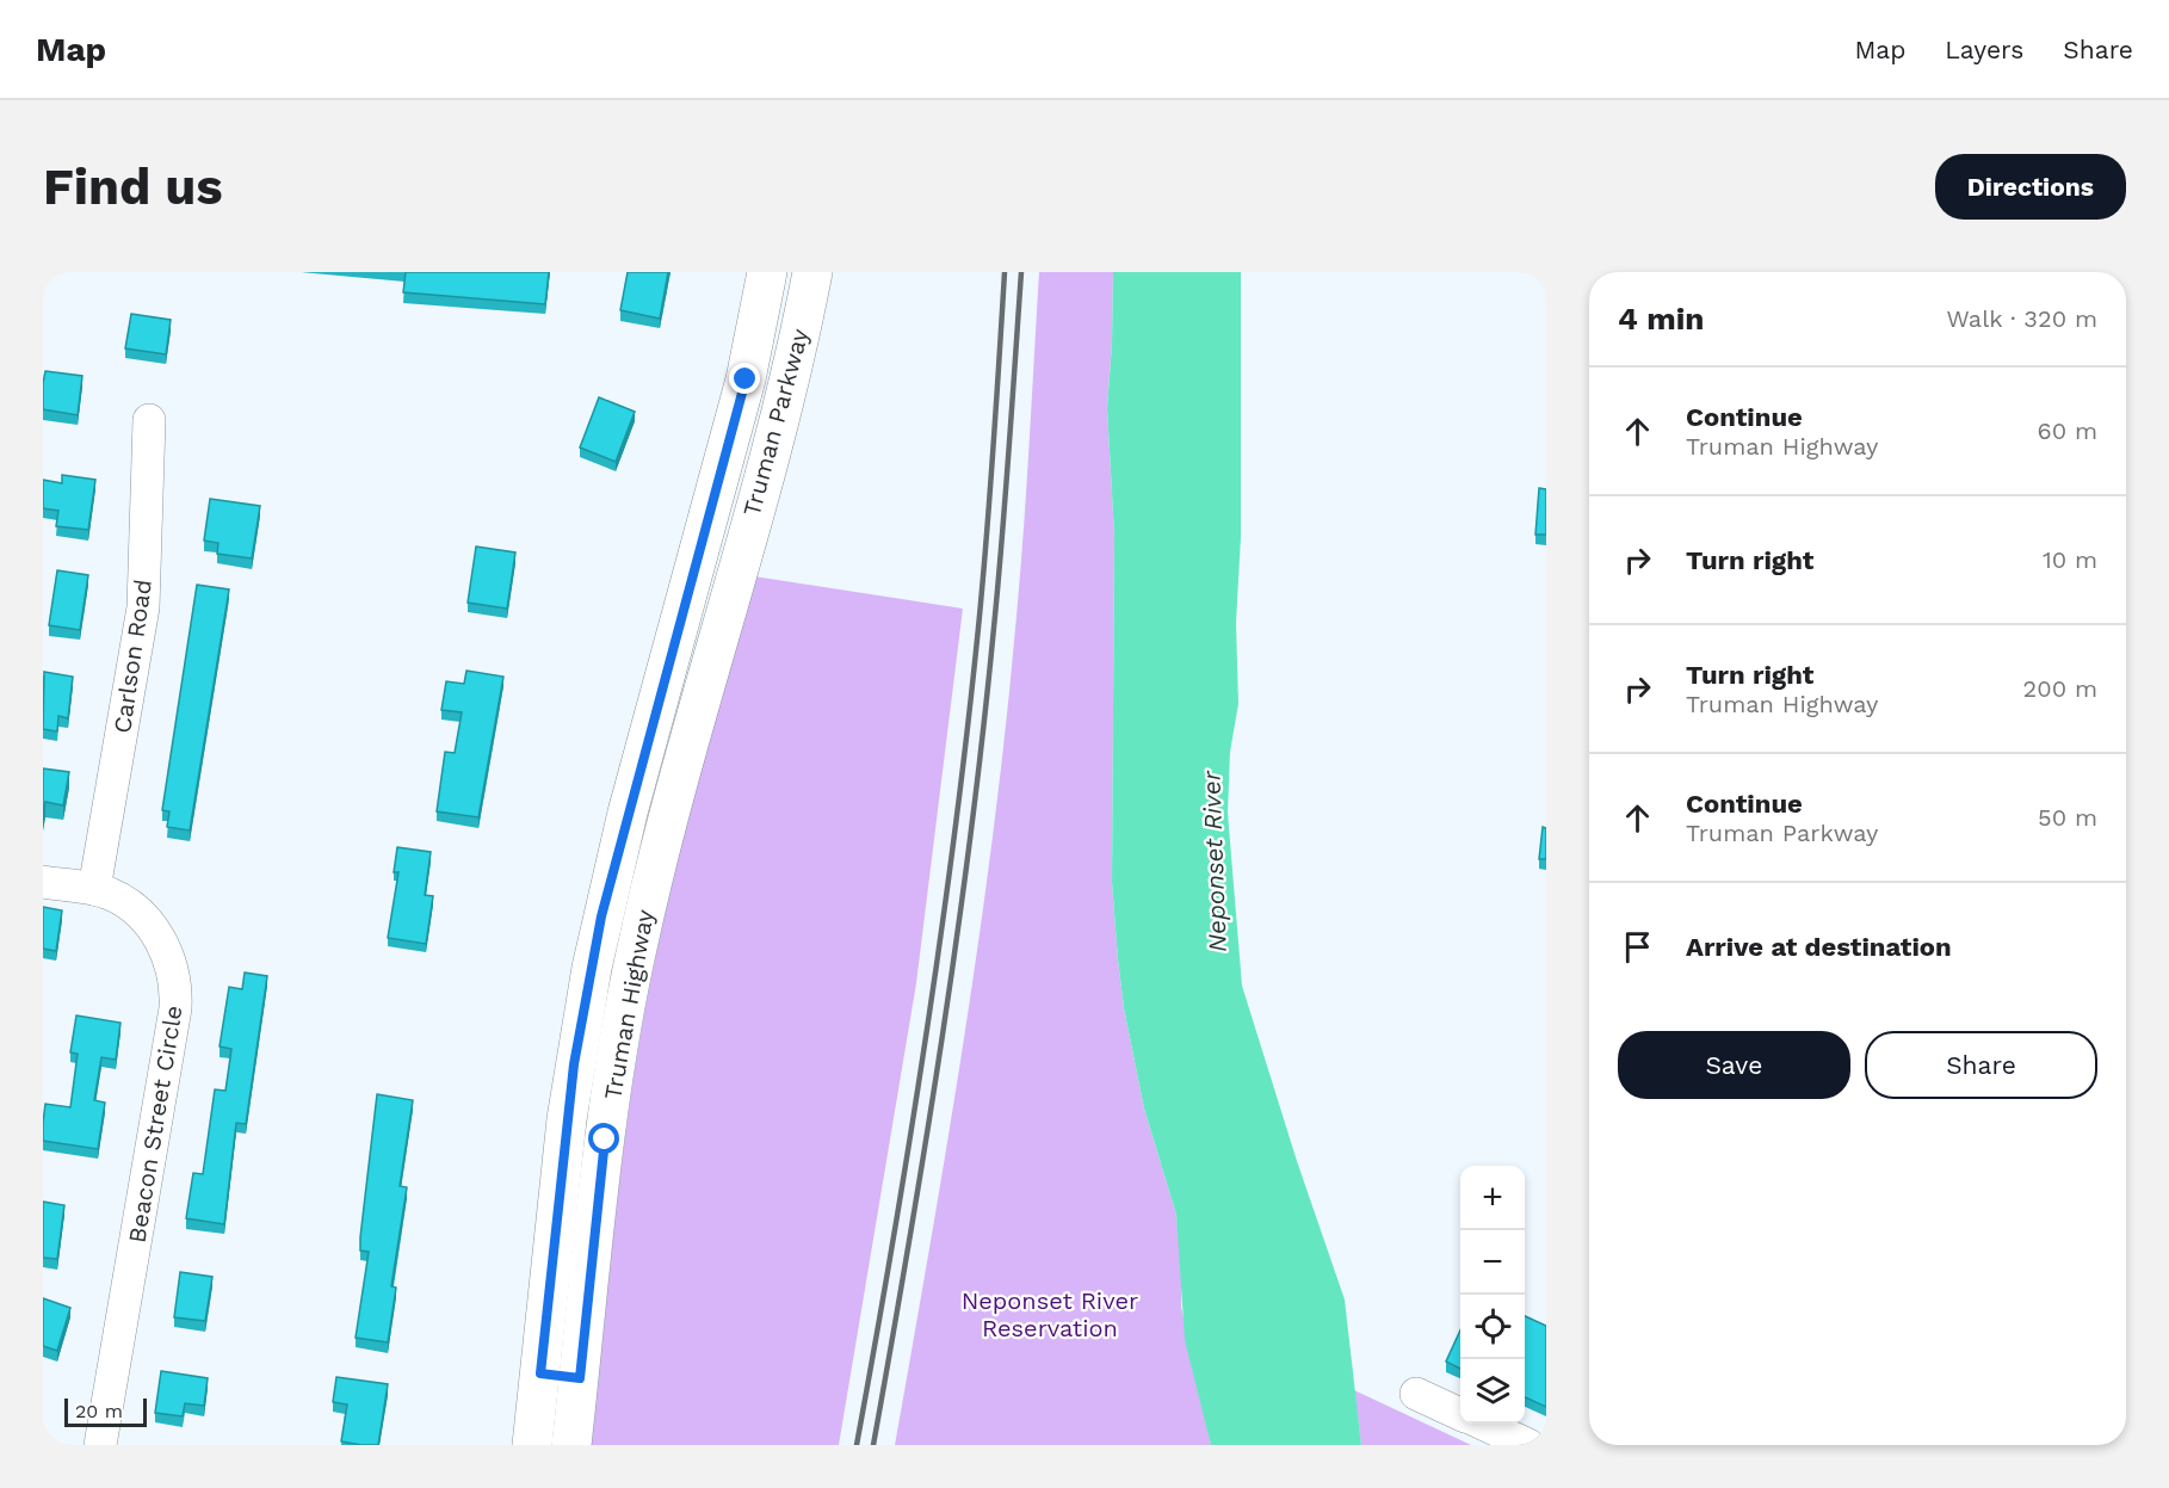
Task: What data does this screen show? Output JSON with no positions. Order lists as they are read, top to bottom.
{
  "streets": {
    "main road": ["Truman Parkway", "Truman Highway"],
    "street": ["Carlson Road", "Beacon Street Circle"]
  },
  "crossings": [
    ["Truman Parkway", "Truman Highway"],
    ["Carlson Road", "Beacon Street Circle"]
  ],
  "water": ["Neponset River"],
  "parks": ["Neponset River Reservation"],
  "scale_bar": "20 m",
  "page": {
    "header": "Map",
    "nav": ["Map", "Layers", "Share"],
    "buttons": [
      "Directions",
      ["Save", "Share"]
    ],
    "title": "Find us",
    "heading": ["4 min", "Walk · 320 m"],
    "list": [
      ["Continue", "Truman Highway", "60 m"],
      ["Turn right", "10 m"],
      ["Turn right", "Truman Highway", "200 m"],
      ["Continue", "Truman Parkway", "50 m"],
      "Arrive at destination"
    ],
    "map_buttons": ["+", "−"],
    "scale": "20 m"
  }
}
